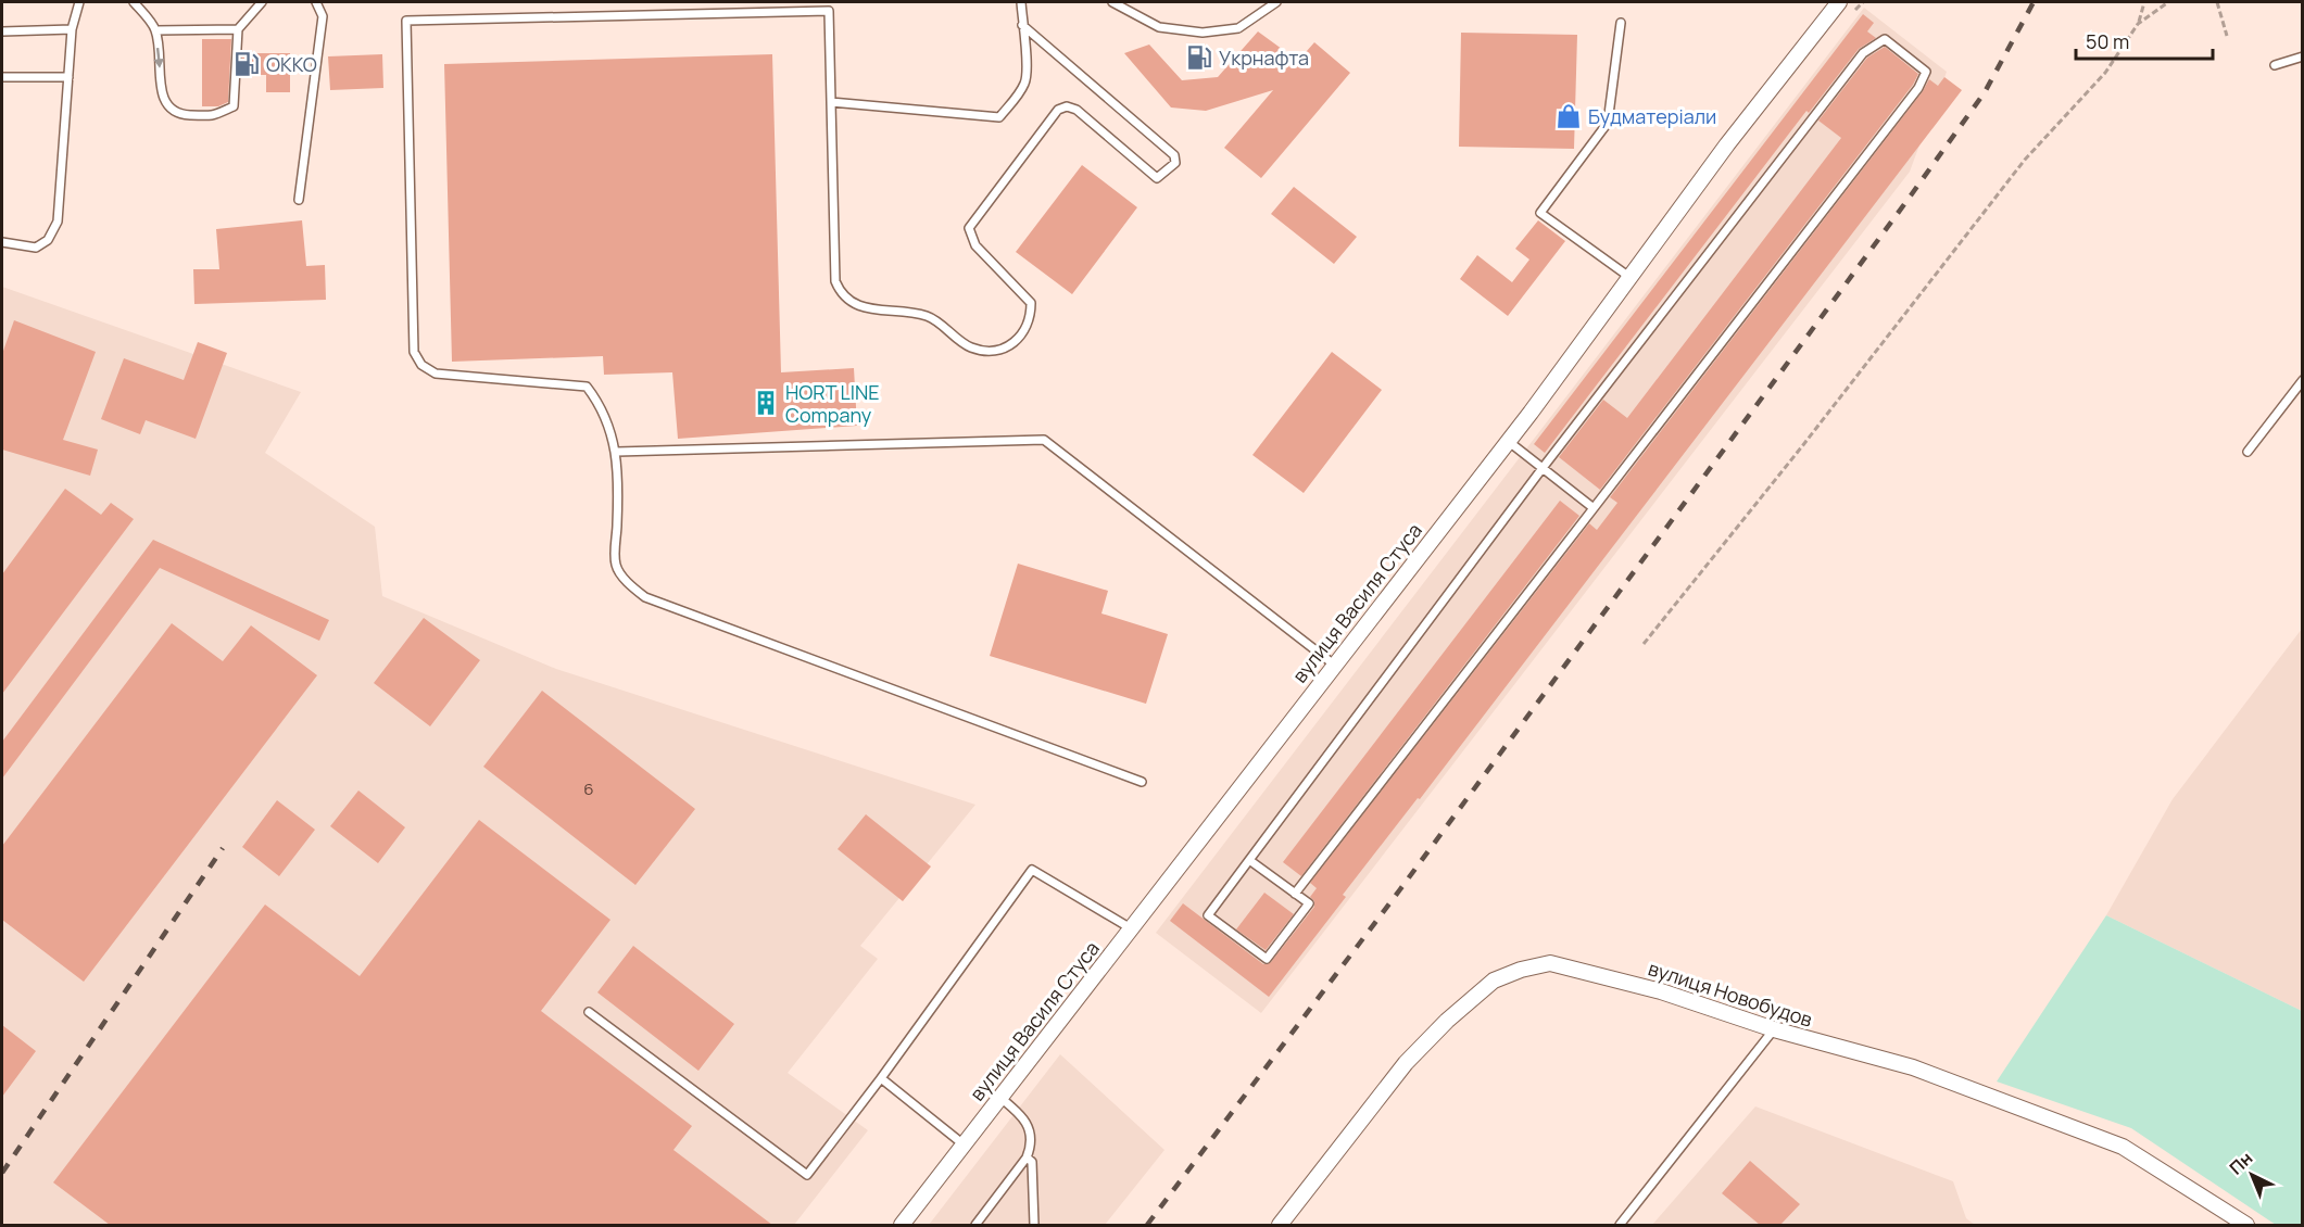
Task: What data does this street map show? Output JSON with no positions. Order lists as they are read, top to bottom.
{
  "streets": {
    "street": ["вулиця Василя Стуса", "вулиця Новобудов"]
  },
  "places": {
    "fuel station": ["Укрнафта", "OKKO"],
    "shop": ["Будматеріали"],
    "building": ["HORT LINE Company"]
  },
  "house_numbers": ["6"],
  "scale_bar": "50 m",
  "north": "top left"
}
